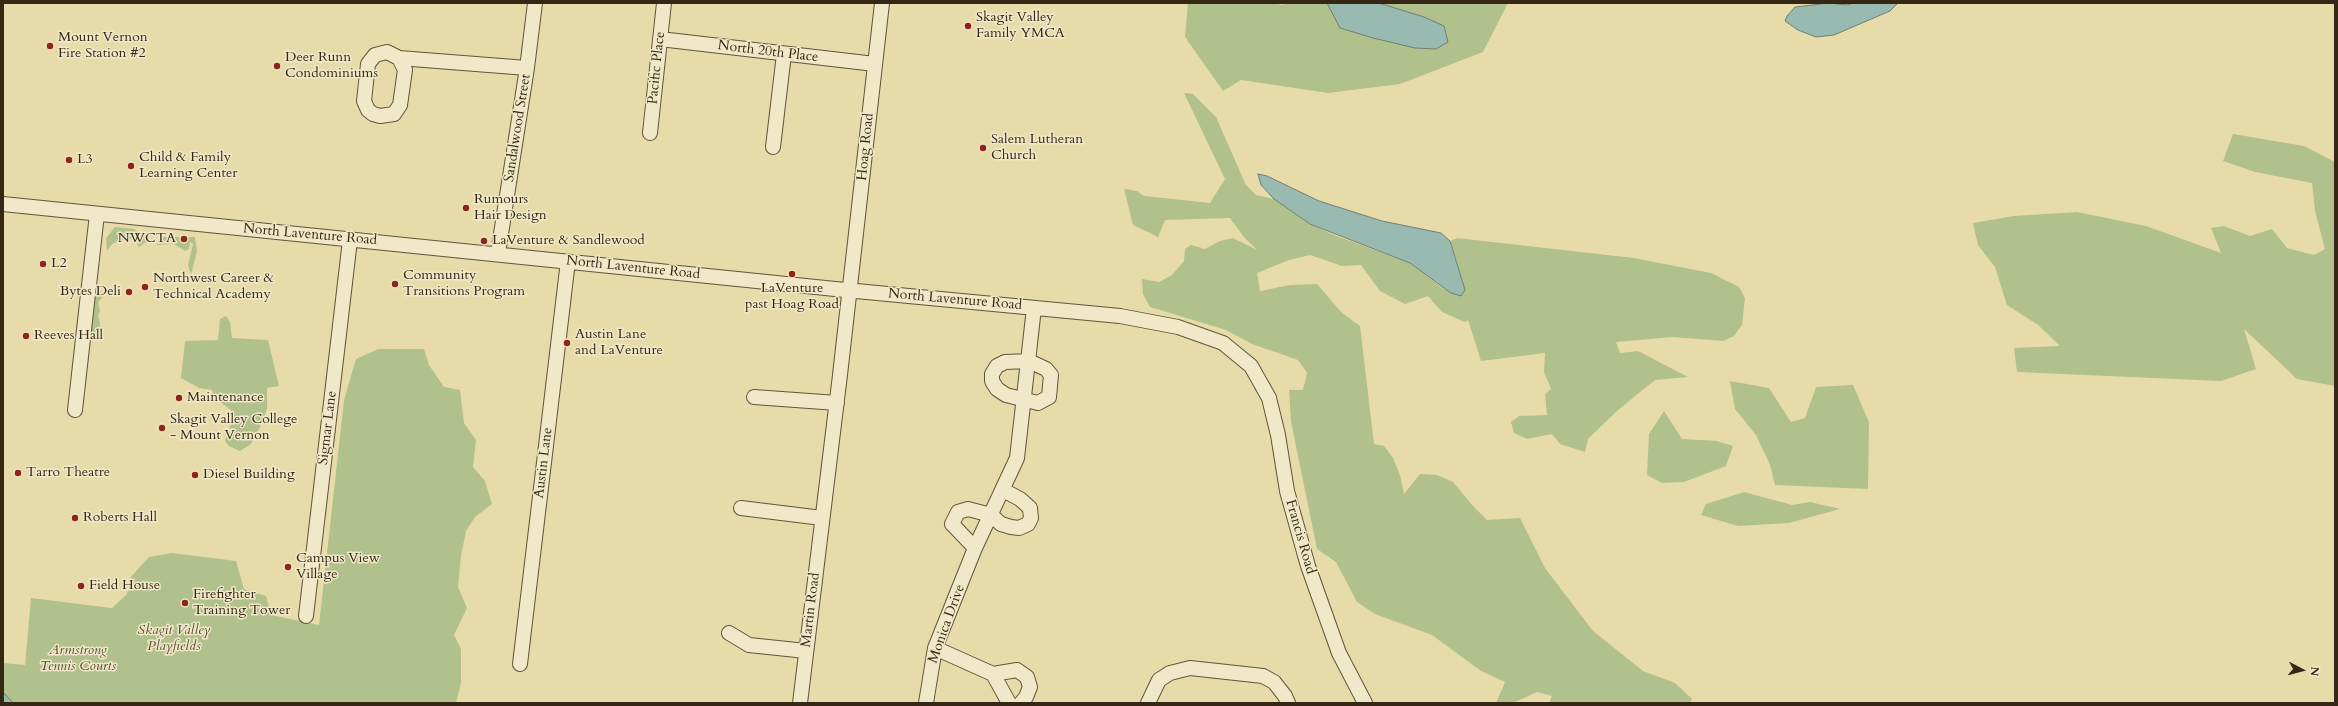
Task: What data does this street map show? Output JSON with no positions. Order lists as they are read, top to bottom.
{
  "streets": {
    "street": [
      "North 20th Place",
      "Pacific Place",
      "Sandalwood Street",
      "Hoag Road",
      "North Laventure Road",
      "Sigmar Lane",
      "Austin Lane",
      "Francis Road",
      "Martin Road",
      "Monica Drive"
    ]
  },
  "crossings": [
    ["North 20th Place", "Pacific Place"],
    ["North 20th Place", "Hoag Road"],
    ["Sandalwood Street", "North Laventure Road"],
    ["Hoag Road", "North Laventure Road"],
    ["Hoag Road", "Martin Road"],
    ["North Laventure Road", "Sigmar Lane"],
    ["North Laventure Road", "Austin Lane"],
    ["North Laventure Road", "Francis Road"],
    ["North Laventure Road", "Martin Road"],
    ["North Laventure Road", "Monica Drive"]
  ],
  "parks": ["Skagit Valley Playfields", "Armstrong Tennis Courts"],
  "places": [
    "Skagit Valley Family YMCA",
    "Mount Vernon Fire Station #2",
    "Deer Runn Condominiums",
    "Salem Lutheran Church",
    "L3",
    "Child & Family Learning Center",
    "Rumours Hair Design",
    "NWCTA",
    "LaVenture & Sandlewood",
    "L2",
    "LaVenture past Hoag Road",
    "Community Transitions Program",
    "Northwest Career & Technical Academy",
    "Bytes Deli",
    "Reeves Hall",
    "Austin Lane and LaVenture",
    "Maintenance",
    "Skagit Valley College - Mount Vernon",
    "Tarro Theatre",
    "Diesel Building",
    "Roberts Hall",
    "Campus View Village",
    "Field House",
    "Firefighter Training Tower"
  ],
  "north": "right"
}
